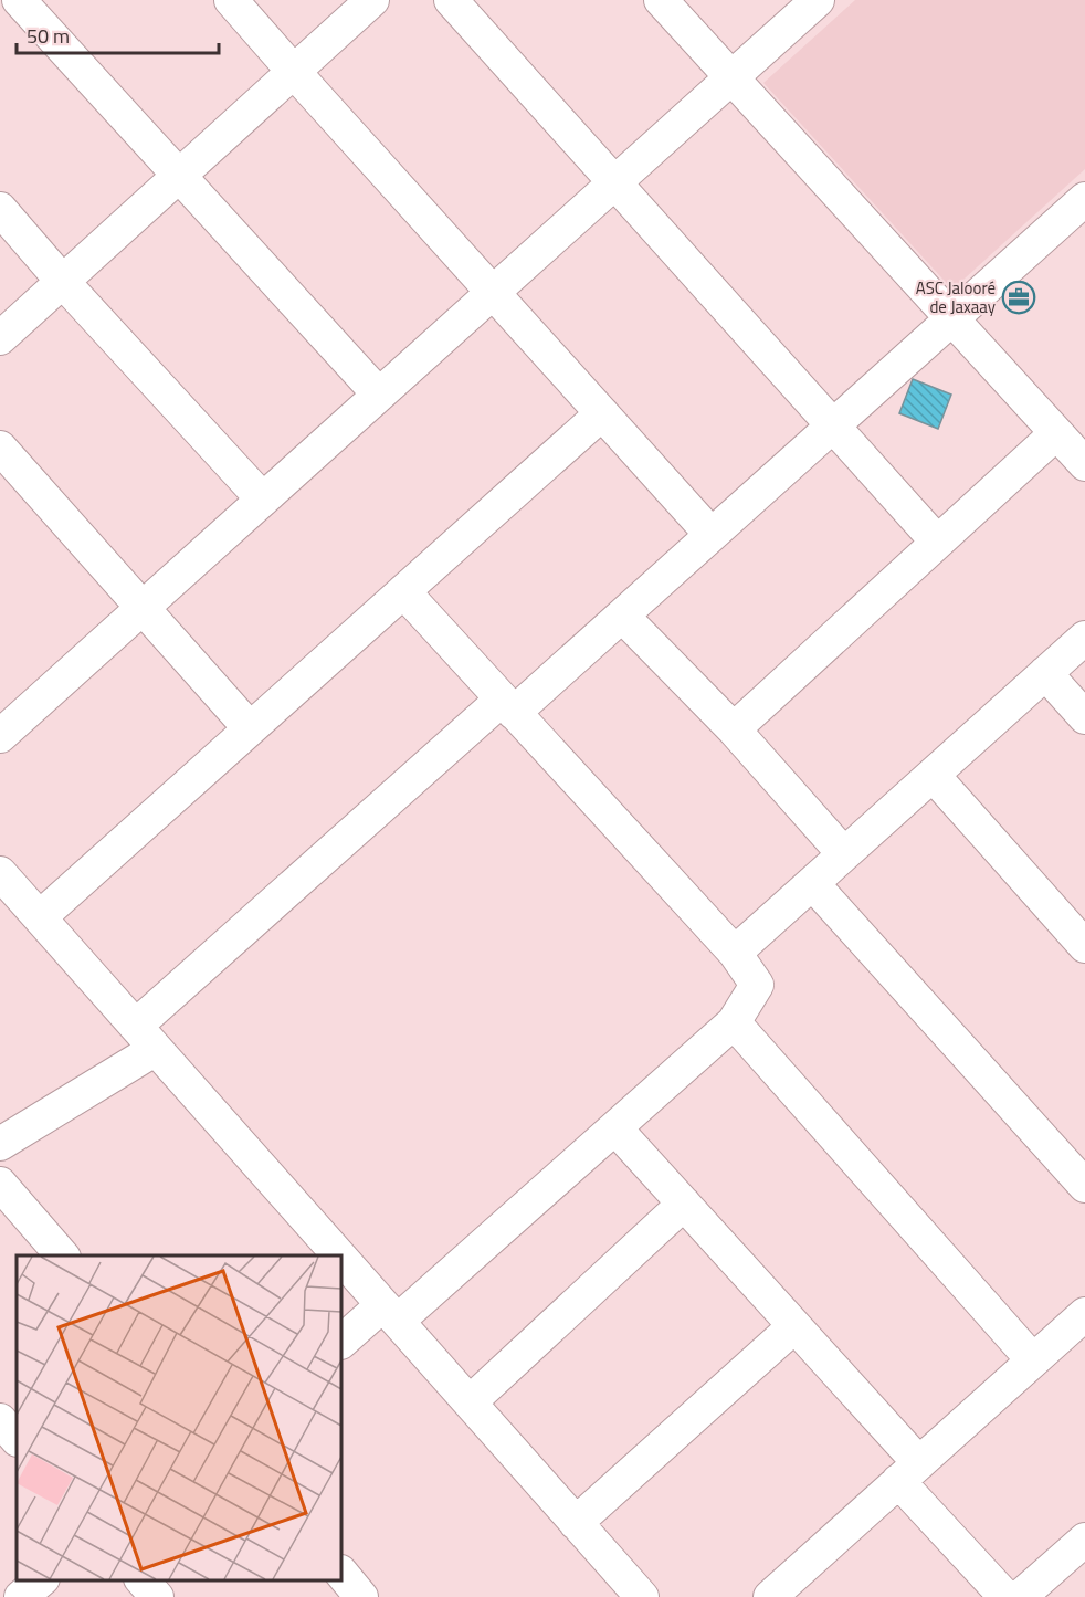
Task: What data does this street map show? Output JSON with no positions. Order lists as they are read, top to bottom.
{
  "places": {
    "office": ["ASC Jalooré de Jaxaay"]
  },
  "scale_bar": "50 m"
}
